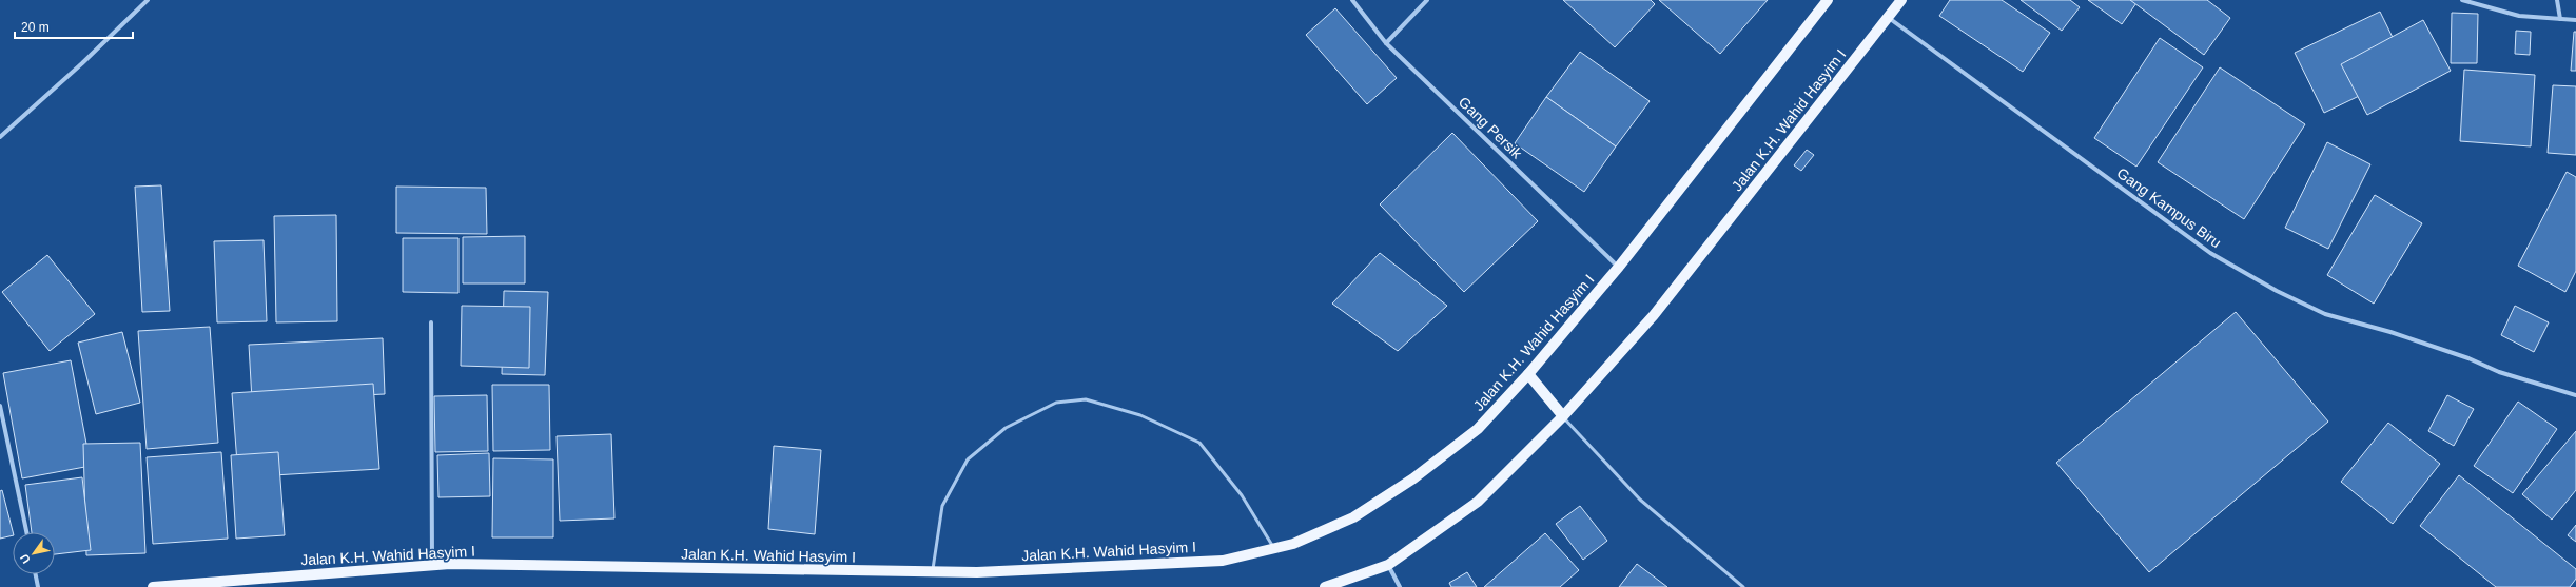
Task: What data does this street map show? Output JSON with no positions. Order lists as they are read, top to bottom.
{
  "streets": {
    "main road": ["Jalan K.H. Wahid Hasyim I"],
    "street": ["Gang Persik", "Gang Kampus Biru"]
  },
  "crossings": [
    ["Jalan K.H. Wahid Hasyim I", "Gang Persik"],
    ["Jalan K.H. Wahid Hasyim I", "Gang Kampus Biru"]
  ],
  "scale_bar": "20 m",
  "north": "bottom left"
}
